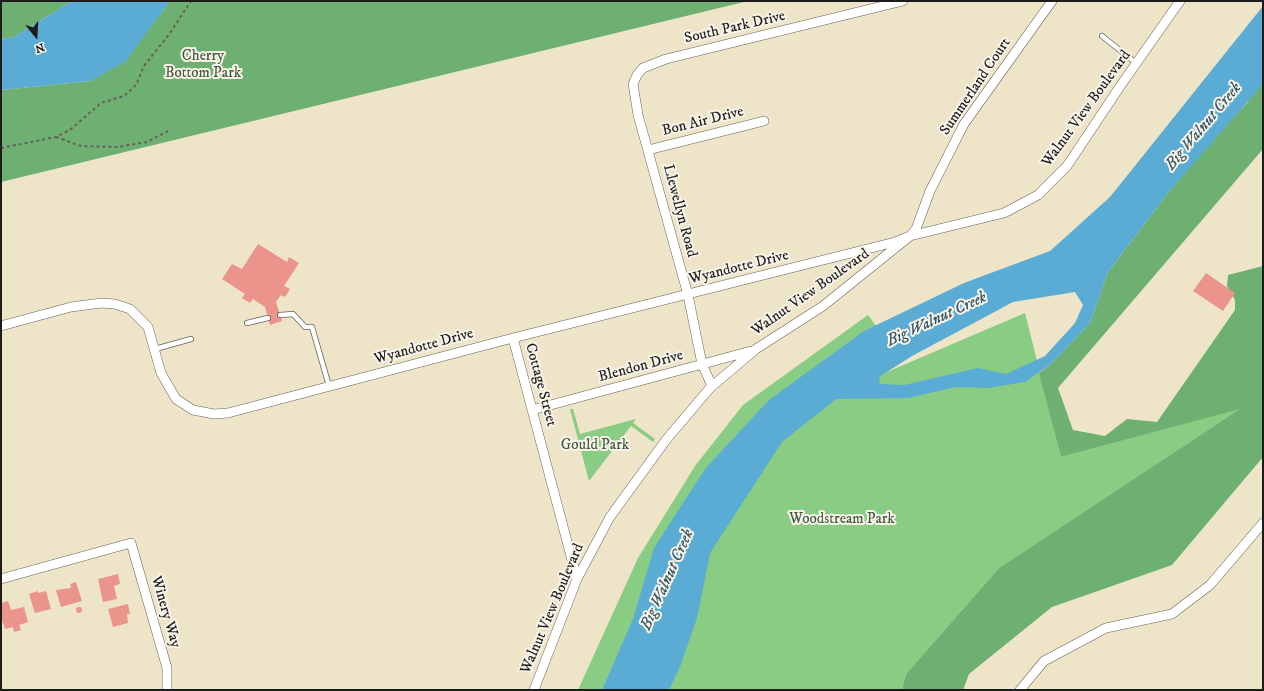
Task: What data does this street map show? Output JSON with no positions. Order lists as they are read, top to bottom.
{
  "streets": {
    "street": [
      "South Park Drive",
      "Summerland Court",
      "Walnut View Boulevard",
      "Bon Air Drive",
      "Llewellyn Road",
      "Wyandotte Drive",
      "Blendon Drive",
      "Cottage Street",
      "Winery Way"
    ]
  },
  "crossings": [
    ["South Park Drive", "Llewellyn Road"],
    ["Summerland Court", "Walnut View Boulevard"],
    ["Summerland Court", "Wyandotte Drive"],
    ["Walnut View Boulevard", "Llewellyn Road"],
    ["Walnut View Boulevard", "Wyandotte Drive"],
    ["Walnut View Boulevard", "Blendon Drive"],
    ["Walnut View Boulevard", "Cottage Street"],
    ["Bon Air Drive", "Llewellyn Road"],
    ["Llewellyn Road", "Wyandotte Drive"],
    ["Llewellyn Road", "Blendon Drive"],
    ["Wyandotte Drive", "Cottage Street"],
    ["Blendon Drive", "Cottage Street"]
  ],
  "water": ["Big Walnut Creek"],
  "parks": ["Cherry Bottom Park", "Gould Park", "Woodstream Park"],
  "north": "bottom"
}
